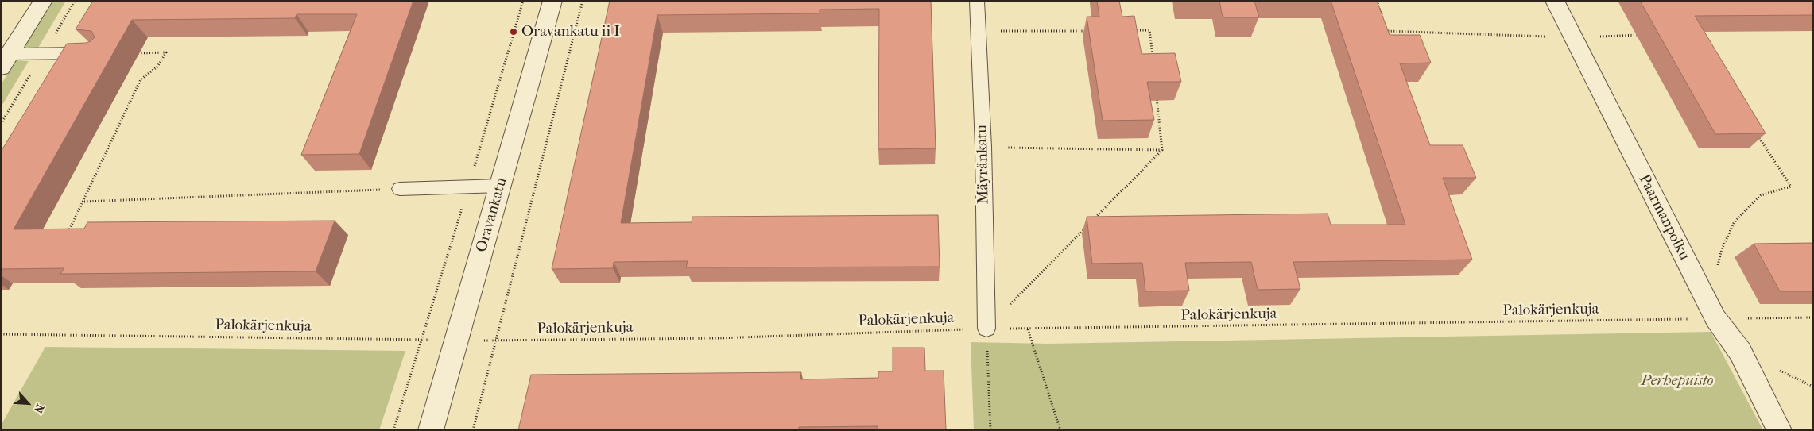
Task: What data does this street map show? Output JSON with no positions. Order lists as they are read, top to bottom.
{
  "streets": {
    "street": ["Oravankatu", "Paarmanpolku"],
    "lane": ["Mäyränkatu"],
    "path": ["Palokärjenkuja"]
  },
  "crossings": [
    ["Mäyränkatu", "Palokärjenkuja"],
    ["Oravankatu", "Palokärjenkuja"],
    ["Paarmanpolku", "Palokärjenkuja"]
  ],
  "parks": ["Perhepuisto"],
  "places": ["Oravankatu ii I"],
  "north": "bottom right"
}
